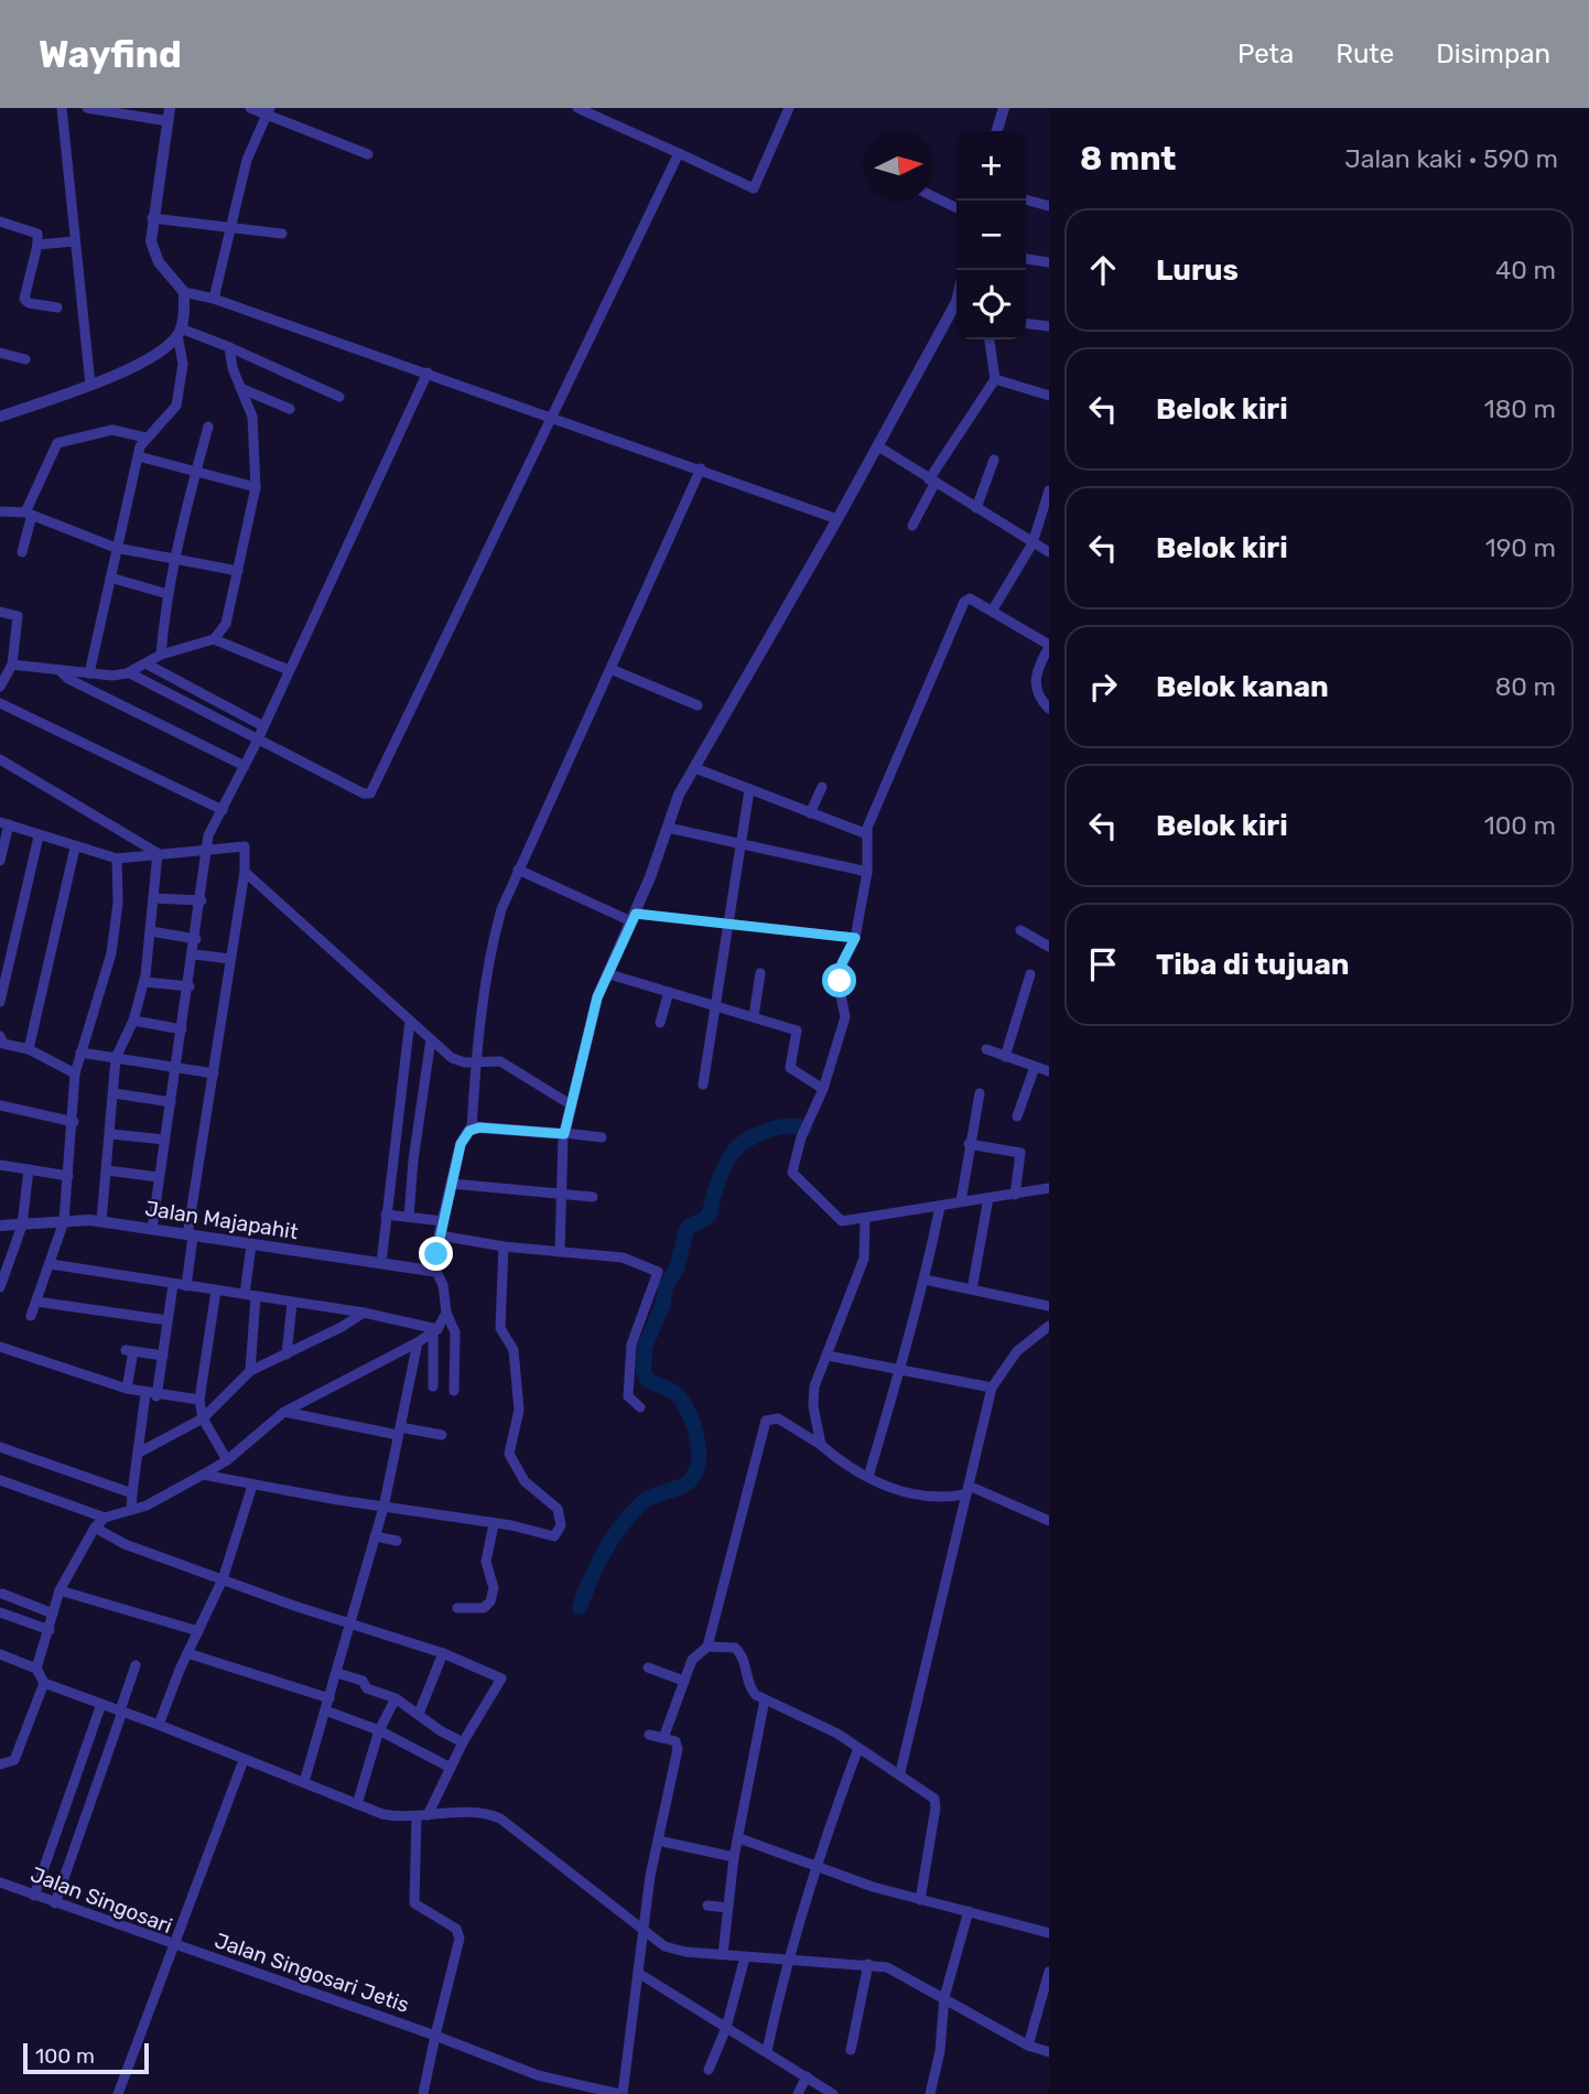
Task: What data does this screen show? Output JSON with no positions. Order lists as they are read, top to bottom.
{
  "streets": {
    "street": ["Jalan Majapahit", "Jalan Singosari", "Jalan Singosari Jetis"]
  },
  "crossings": [
    ["Jalan Singosari", "Jalan Singosari Jetis"]
  ],
  "scale_bar": "100 m",
  "north": "right",
  "page": {
    "header": "Wayfind",
    "nav": ["Peta", "Rute", "Disimpan"],
    "heading": ["8 mnt", "Jalan kaki · 590 m"],
    "map_buttons": ["+", "−"],
    "list": [
      ["Lurus", "40 m"],
      ["Belok kiri", "180 m"],
      ["Belok kiri", "190 m"],
      ["Belok kanan", "80 m"],
      ["Belok kiri", "100 m"],
      "Tiba di tujuan"
    ],
    "scale": "100 m"
  }
}
